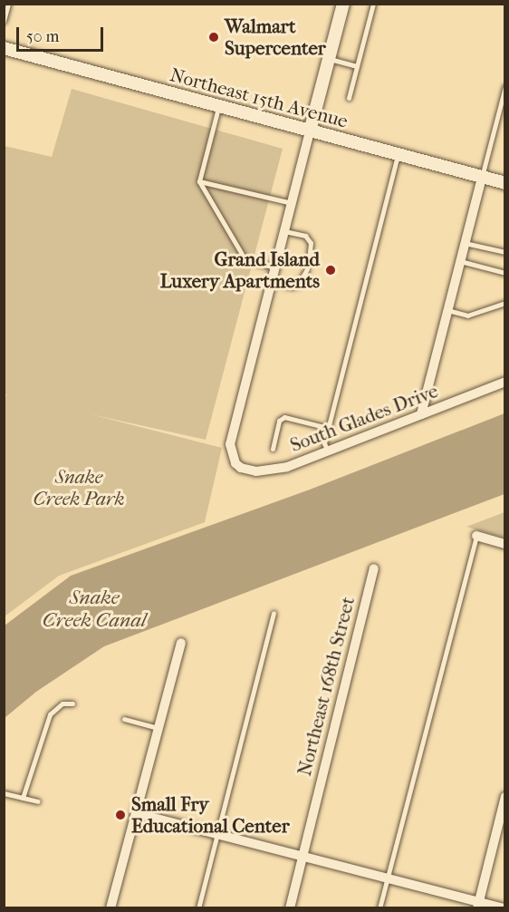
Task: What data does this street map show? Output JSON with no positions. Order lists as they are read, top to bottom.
{
  "streets": {
    "street": ["Northeast 15th Avenue", "South Glades Drive", "Northeast 168th Street"]
  },
  "water": ["Snake Creek Canal"],
  "parks": ["Snake Creek Park"],
  "places": ["Walmart Supercenter", "Grand Island Luxery Apartments", "Small Fry Educational Center"],
  "scale_bar": "50 m"
}
